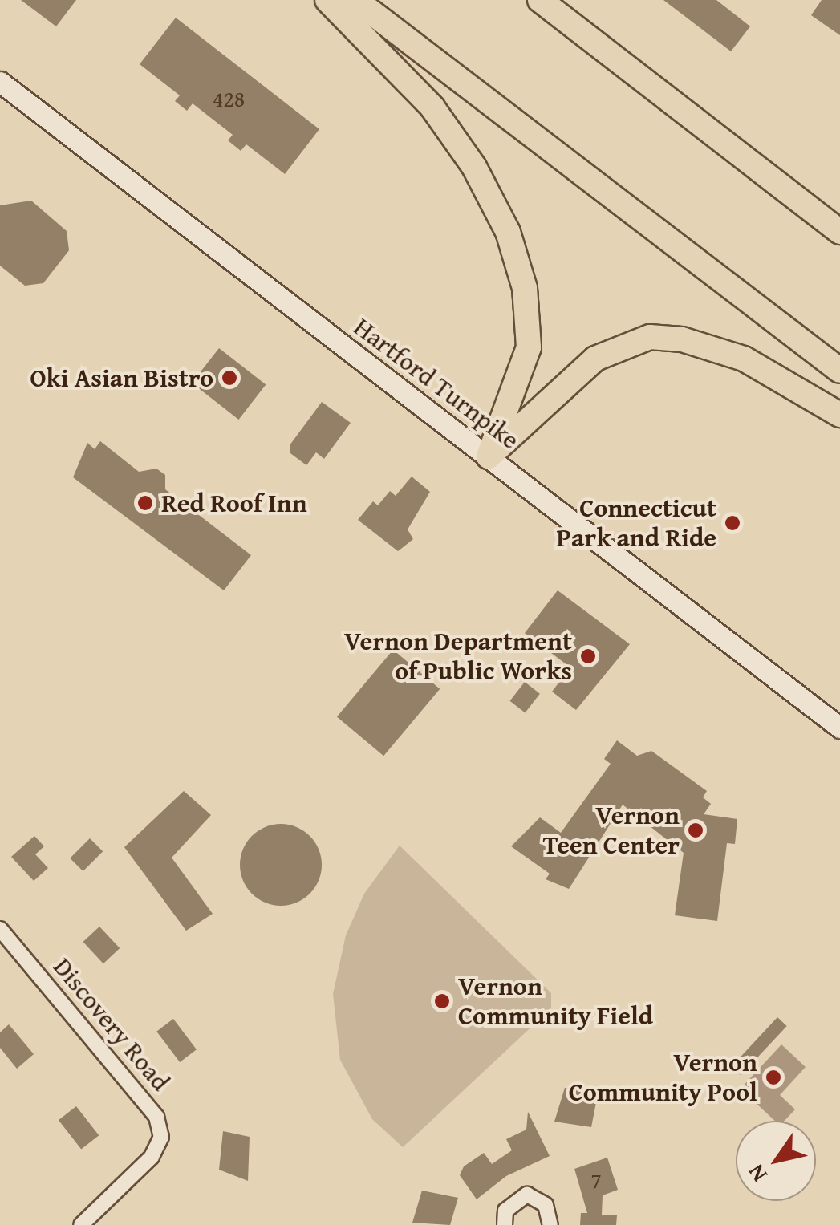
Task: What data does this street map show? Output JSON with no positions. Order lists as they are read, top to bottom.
{
  "streets": {
    "main road": ["Hartford Turnpike"],
    "street": ["Discovery Road"]
  },
  "places": [
    "Oki Asian Bistro",
    "Red Roof Inn",
    "Connecticut Park and Ride",
    "Vernon Department of Public Works",
    "Vernon Teen Center",
    "Vernon Community Field",
    "Vernon Community Pool"
  ],
  "house_numbers": ["428", "7"],
  "north": "bottom left"
}
